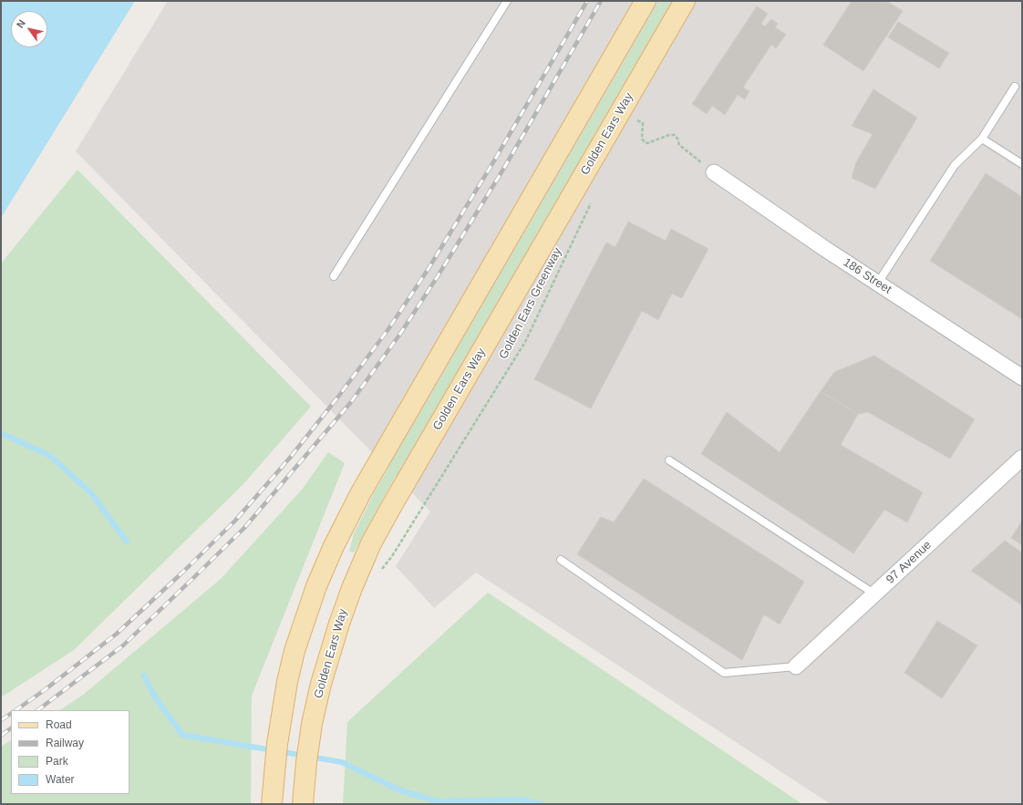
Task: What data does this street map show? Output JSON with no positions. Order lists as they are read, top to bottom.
{
  "streets": {
    "main road": ["Golden Ears Way"],
    "street": ["186 Street", "97 Avenue"],
    "path": ["Golden Ears Greenway"]
  },
  "legend": [
    "Road",
    "Railway",
    "Park",
    "Water"
  ],
  "north": "top left"
}
